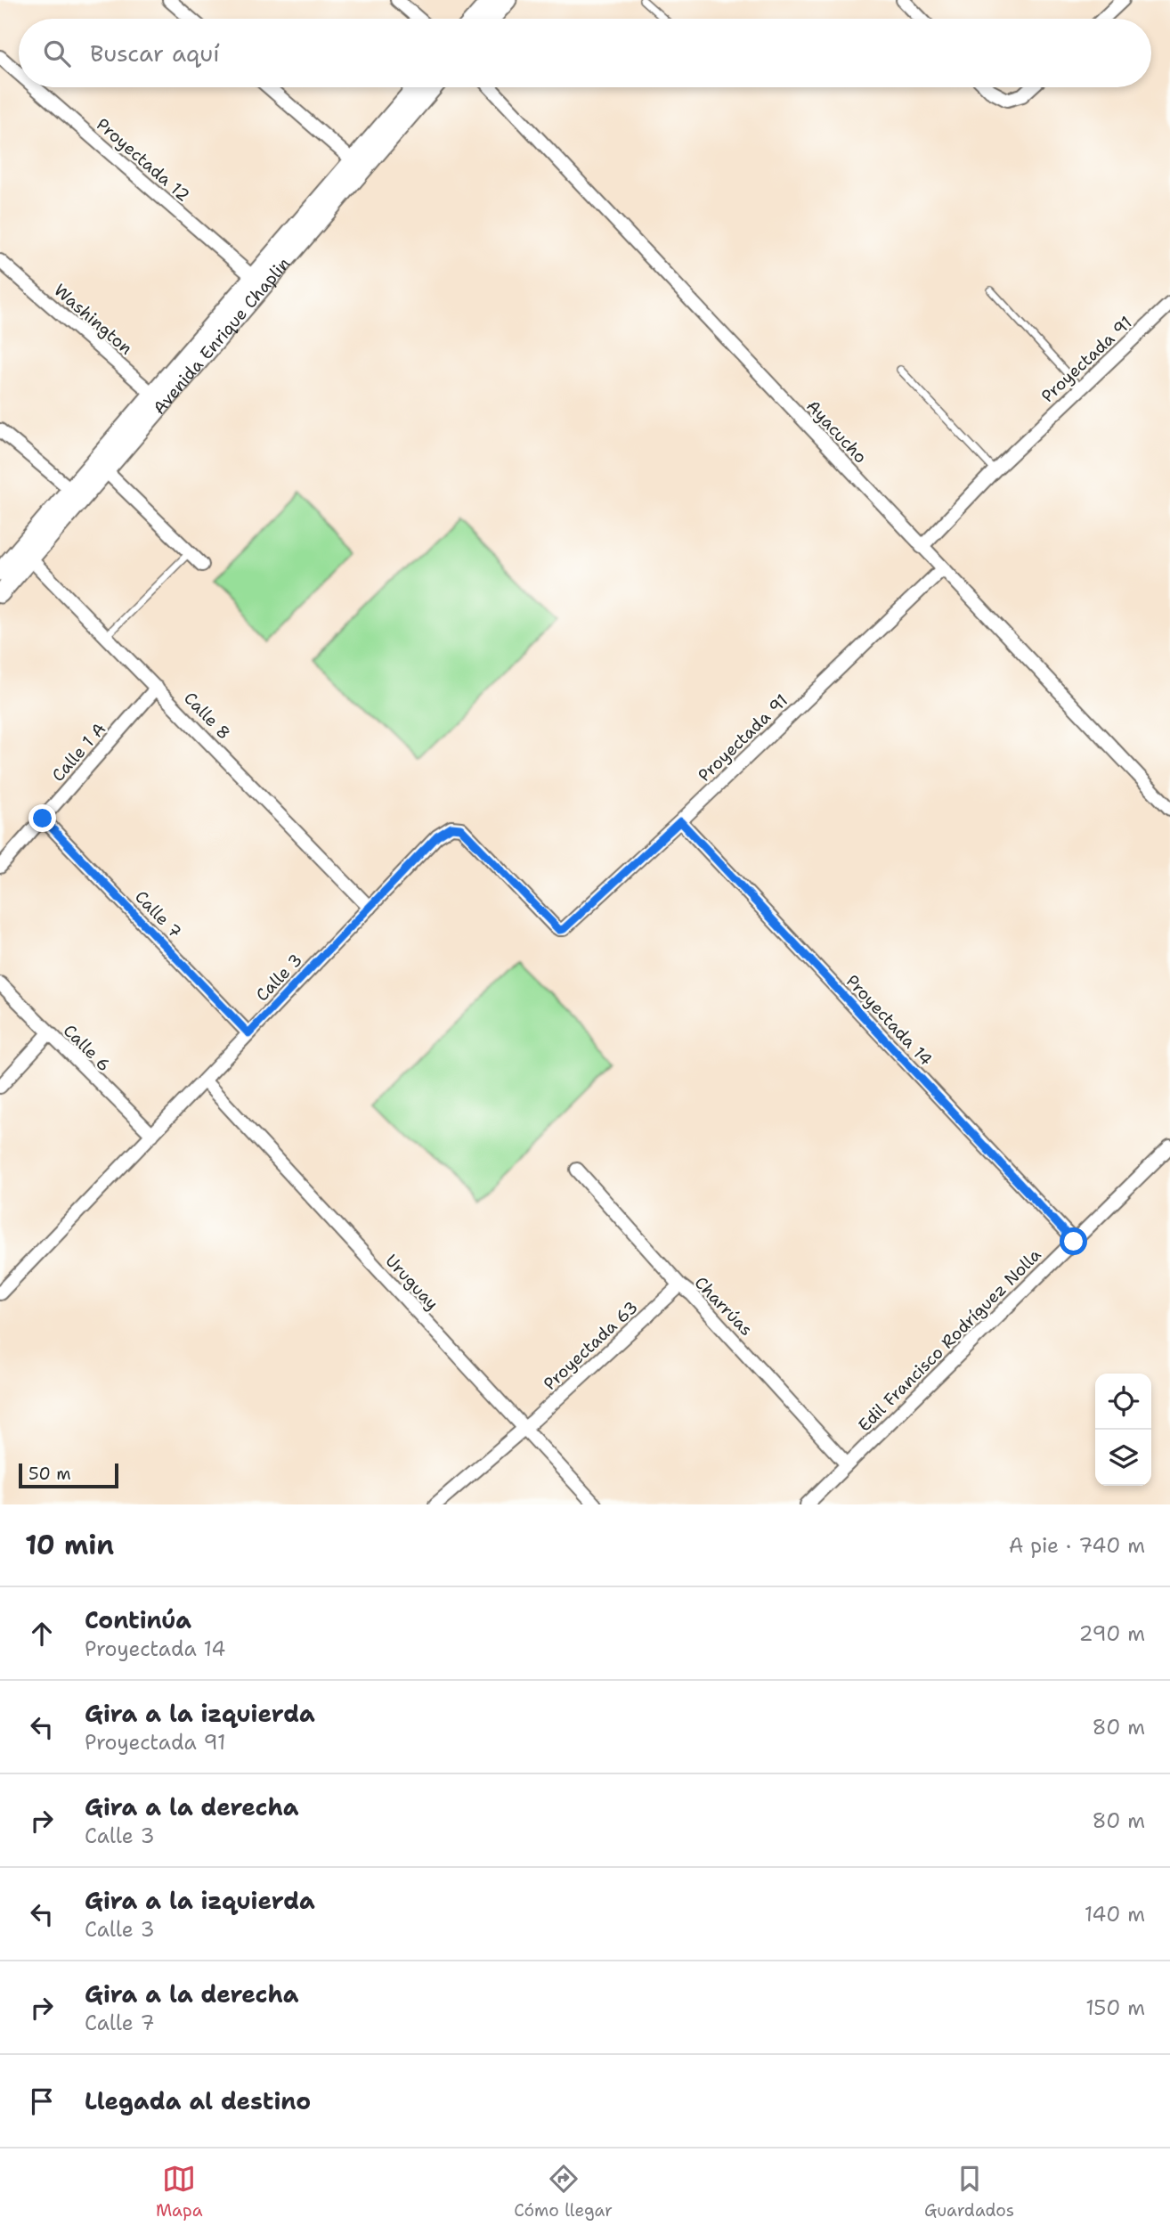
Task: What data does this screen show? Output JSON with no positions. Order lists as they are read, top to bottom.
{
  "streets": {
    "street": [
      "Proyectada 12",
      "Washington",
      "Avenida Enrique Chaplin",
      "Proyectada 91",
      "Ayacucho",
      "Calle 8",
      "Calle 1 A",
      "Calle 7",
      "Calle 3",
      "Proyectada 14",
      "Calle 6",
      "Uruguay",
      "Charrúas",
      "Edil Francisco Rodríguez Nolla",
      "Proyectada 63"
    ]
  },
  "crossings": [
    ["Proyectada 12", "Avenida Enrique Chaplin"],
    ["Washington", "Avenida Enrique Chaplin"],
    ["Avenida Enrique Chaplin", "Calle 8"],
    ["Proyectada 91", "Ayacucho"],
    ["Proyectada 91", "Calle 3"],
    ["Proyectada 91", "Proyectada 14"],
    ["Calle 8", "Calle 1 A"],
    ["Calle 8", "Calle 3"],
    ["Calle 1 A", "Calle 7"],
    ["Calle 7", "Calle 3"],
    ["Calle 3", "Calle 6"],
    ["Calle 3", "Uruguay"],
    ["Proyectada 14", "Edil Francisco Rodríguez Nolla"],
    ["Uruguay", "Proyectada 63"],
    ["Charrúas", "Edil Francisco Rodríguez Nolla"],
    ["Charrúas", "Proyectada 63"]
  ],
  "scale_bar": "50 m",
  "page": {
    "search": "Buscar aquí",
    "scale": "50 m",
    "heading": ["10 min", "A pie · 740 m"],
    "list": [
      ["Continúa", "Proyectada 14", "290 m"],
      ["Gira a la izquierda", "Proyectada 91", "80 m"],
      ["Gira a la derecha", "Calle 3", "80 m"],
      ["Gira a la izquierda", "Calle 3", "140 m"],
      ["Gira a la derecha", "Calle 7", "150 m"],
      "Llegada al destino"
    ],
    "nav": ["Mapa", "Cómo llegar", "Guardados"]
  }
}
